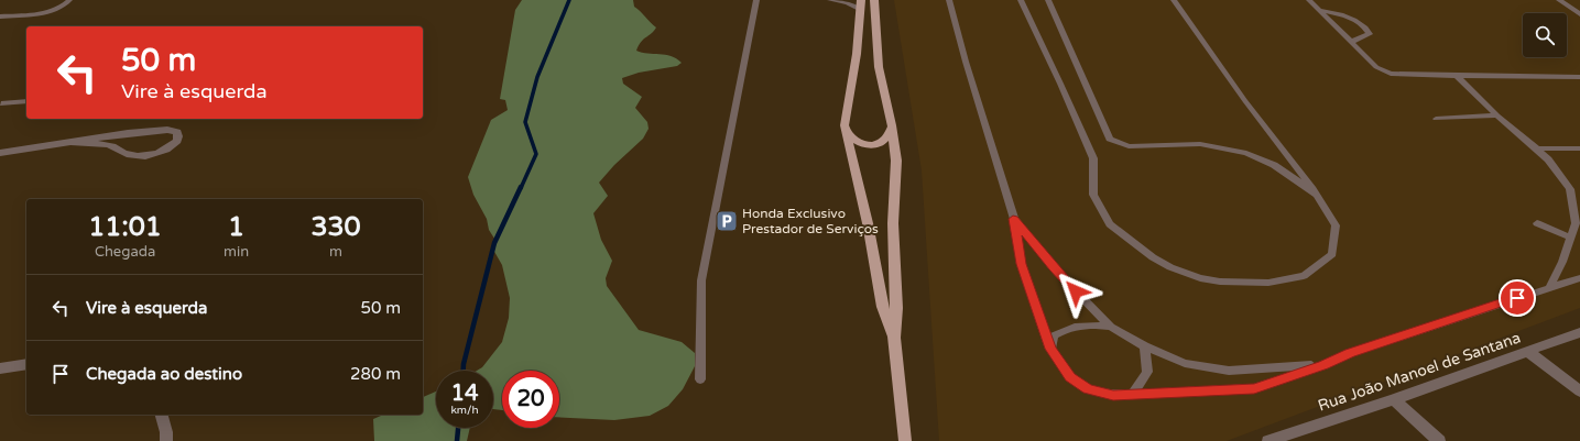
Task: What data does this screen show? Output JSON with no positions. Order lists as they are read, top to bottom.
{
  "streets": {
    "street": ["Rua João Manoel de Santana"]
  },
  "places": {
    "parking": ["Honda Exclusivo Prestador de Serviços"]
  },
  "page": {
    "turn": ["50 m", "Vire à esquerda"],
    "eta": [
      "11:01",
      "Chegada",
      "1",
      "min",
      "330",
      "m"
    ],
    "list": [
      {
        "name": "Vire à esquerda",
        "value": "50 m"
      },
      {
        "name": "Chegada ao destino",
        "value": "280 m"
      }
    ],
    "speed": "14 km/h",
    "limit": "20"
  }
}
